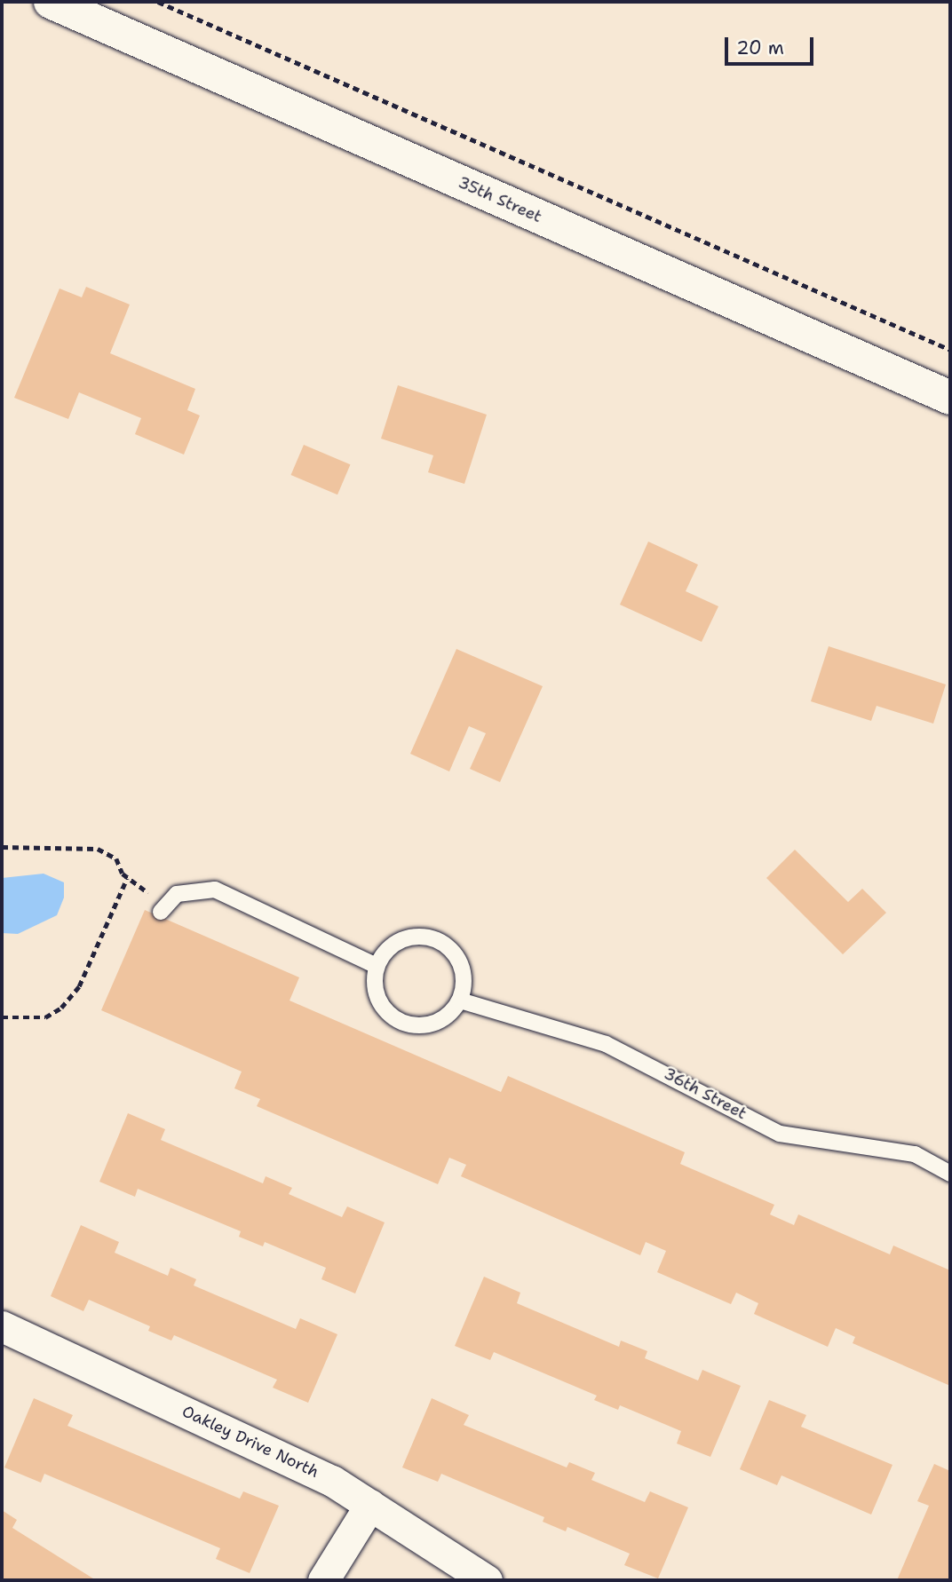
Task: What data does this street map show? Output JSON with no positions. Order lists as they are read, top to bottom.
{
  "streets": {
    "street": ["35th Street", "Oakley Drive North"],
    "lane": ["36th Street"]
  },
  "scale_bar": "20 m"
}
